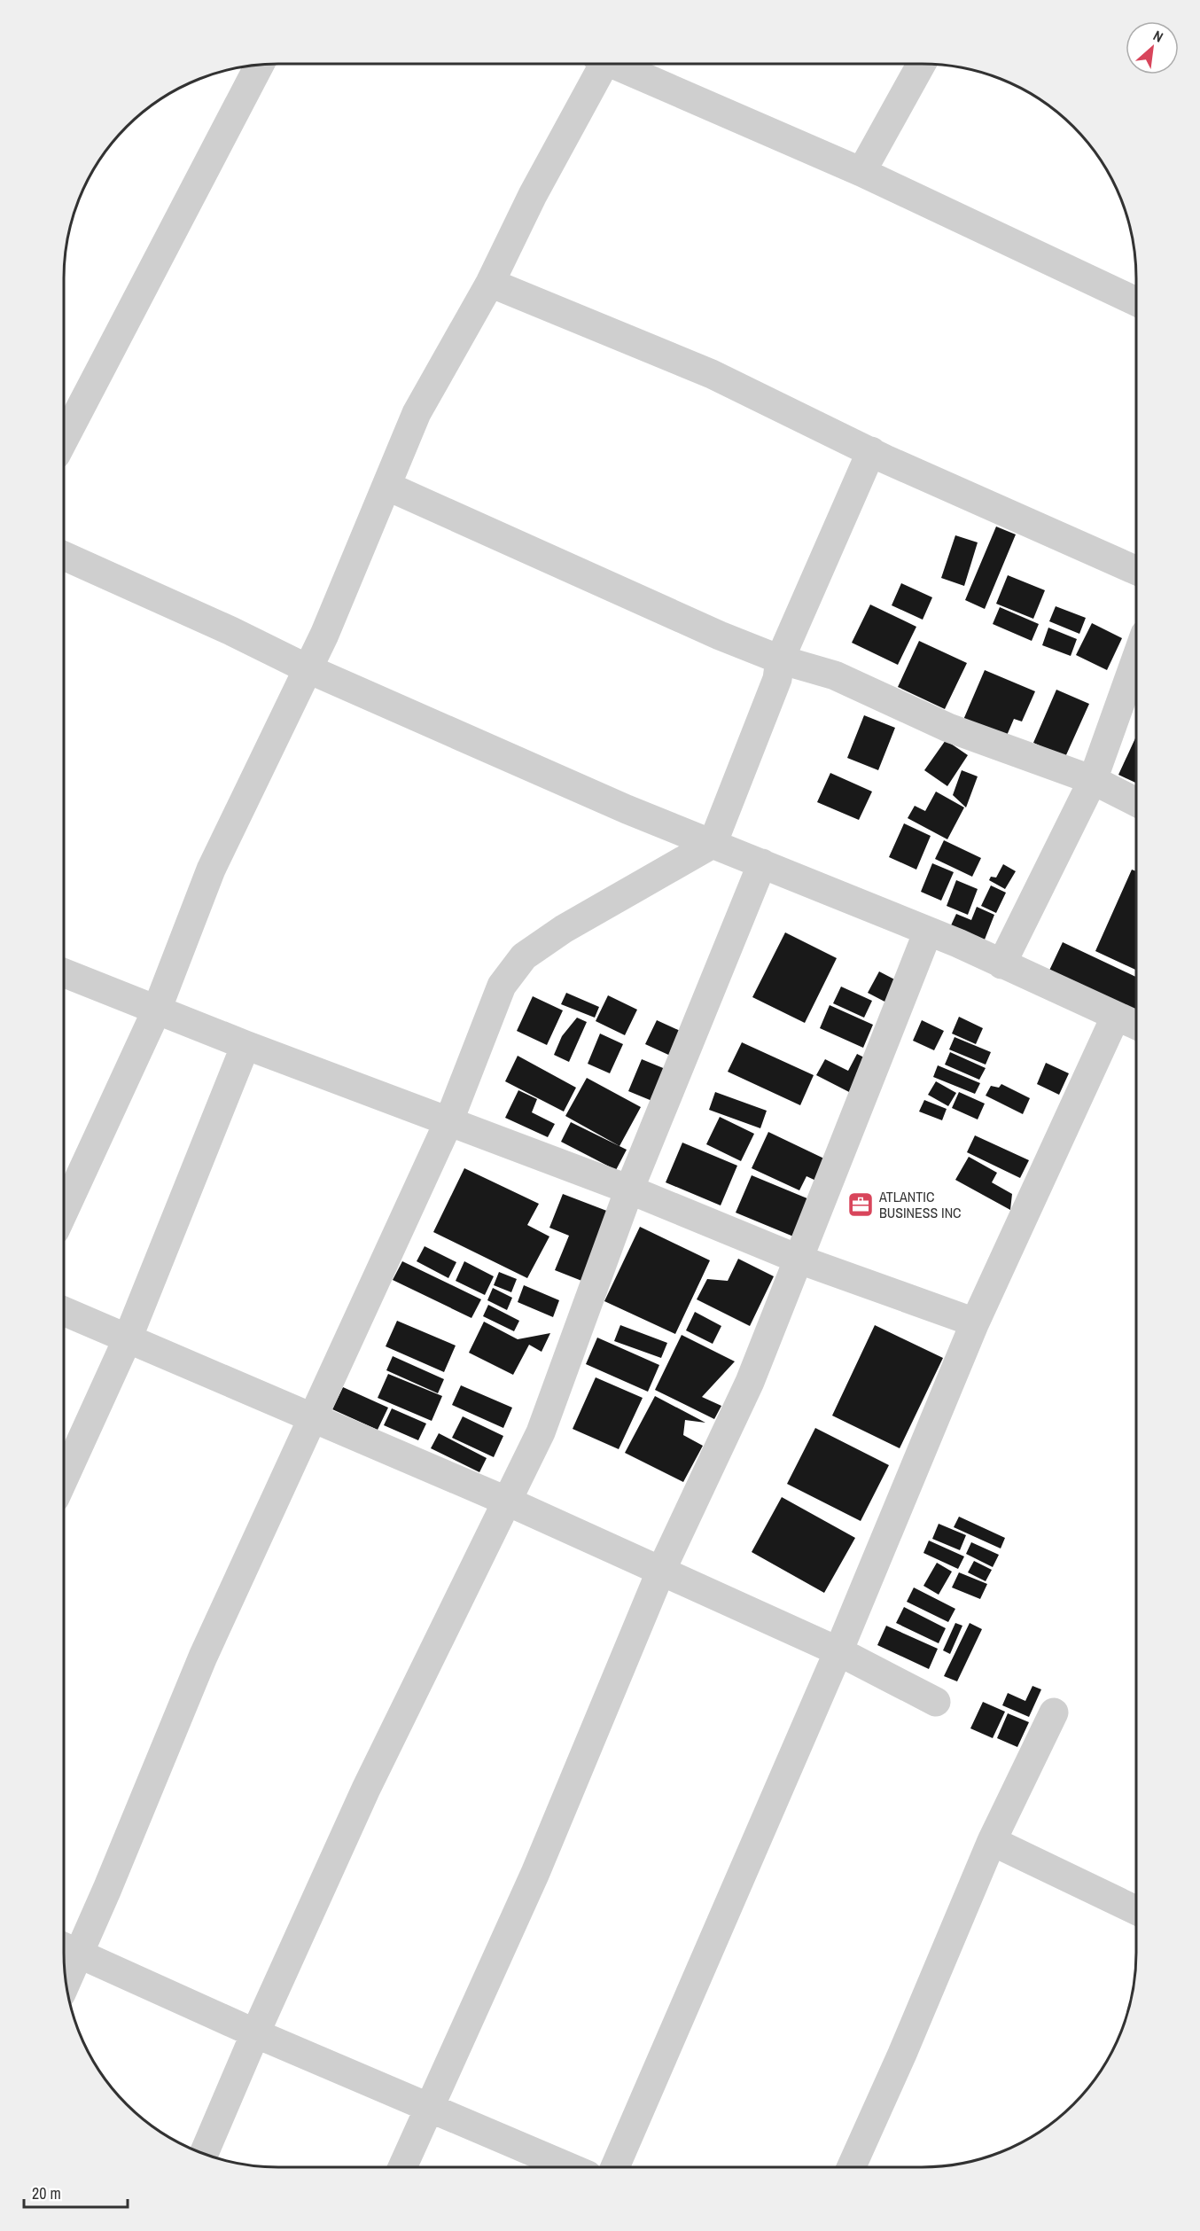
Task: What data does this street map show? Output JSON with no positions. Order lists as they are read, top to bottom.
{
  "places": {
    "office": ["ATLANTIC BUSINESS INC"]
  },
  "scale_bar": "20 m",
  "north": "top right"
}
